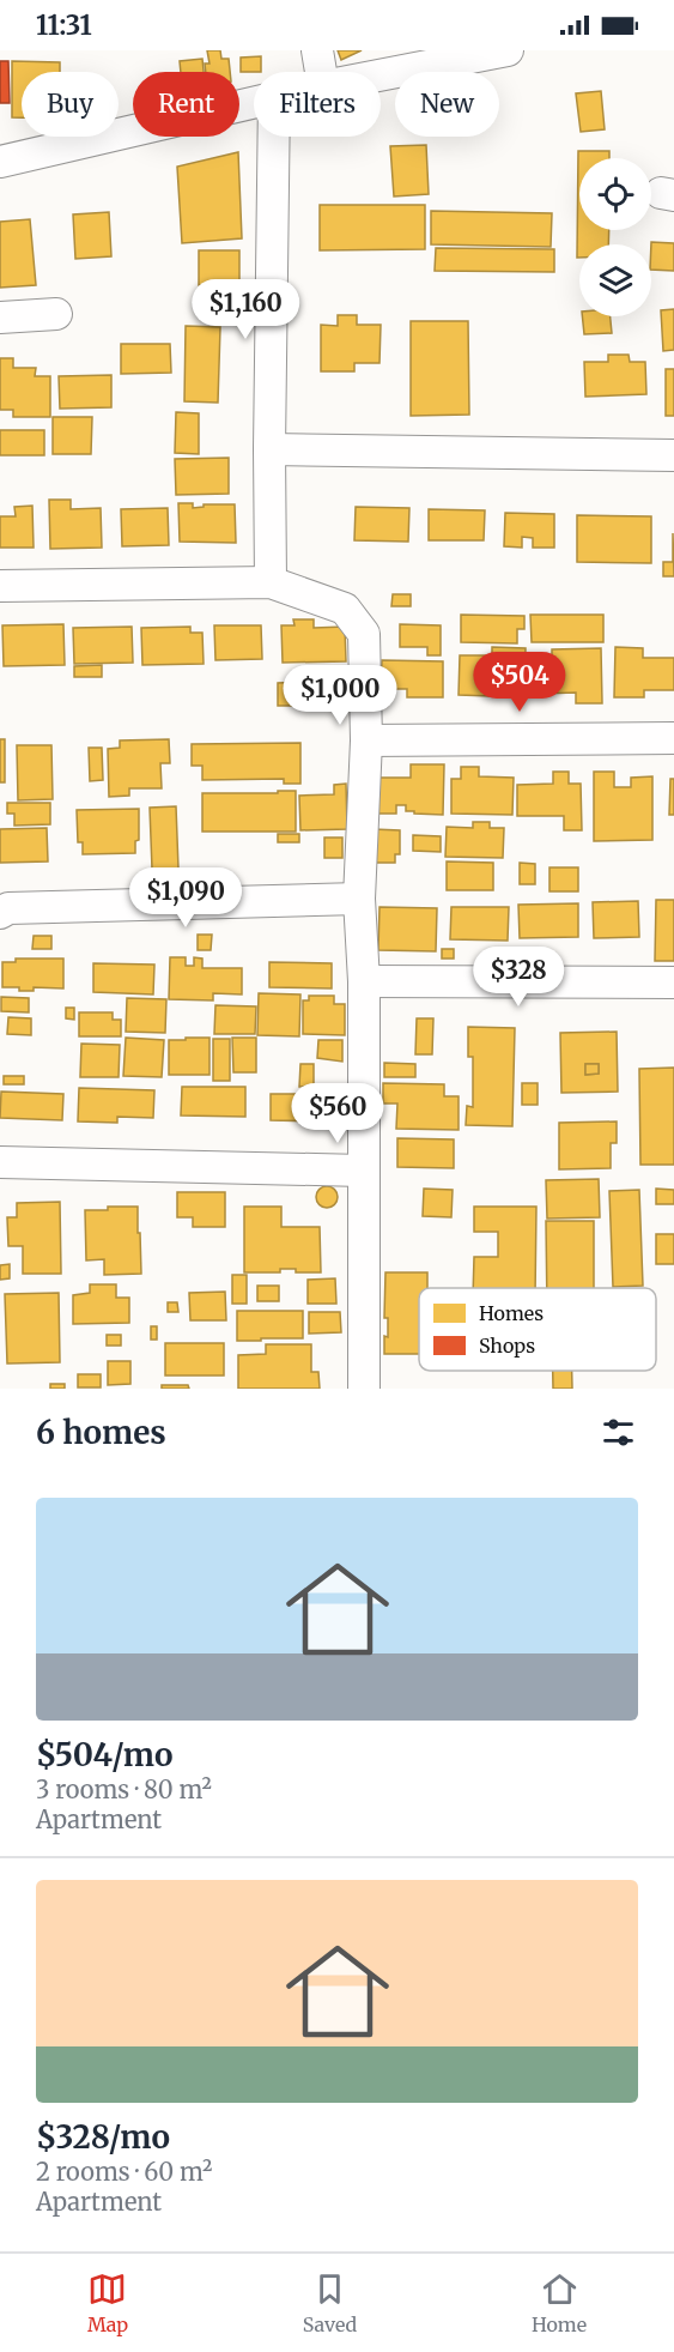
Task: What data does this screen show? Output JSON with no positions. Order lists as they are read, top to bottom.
{
  "legend": ["Homes", "Shops"],
  "page": {
    "status": "11:31",
    "chip": [
      "Buy",
      "Rent",
      "Filters",
      "New"
    ],
    "price": [
      "$1,160",
      "$504",
      "$1,000",
      "$1,090",
      "$328",
      "$560"
    ],
    "heading": "6 homes",
    "list": [
      {
        "name": "$504/mo",
        "note": "3 rooms · 80 m² · Apartment"
      },
      {
        "name": "$328/mo",
        "note": "2 rooms · 60 m² · Apartment"
      }
    ],
    "tabs": ["Map", "Saved", "Home"]
  }
}
